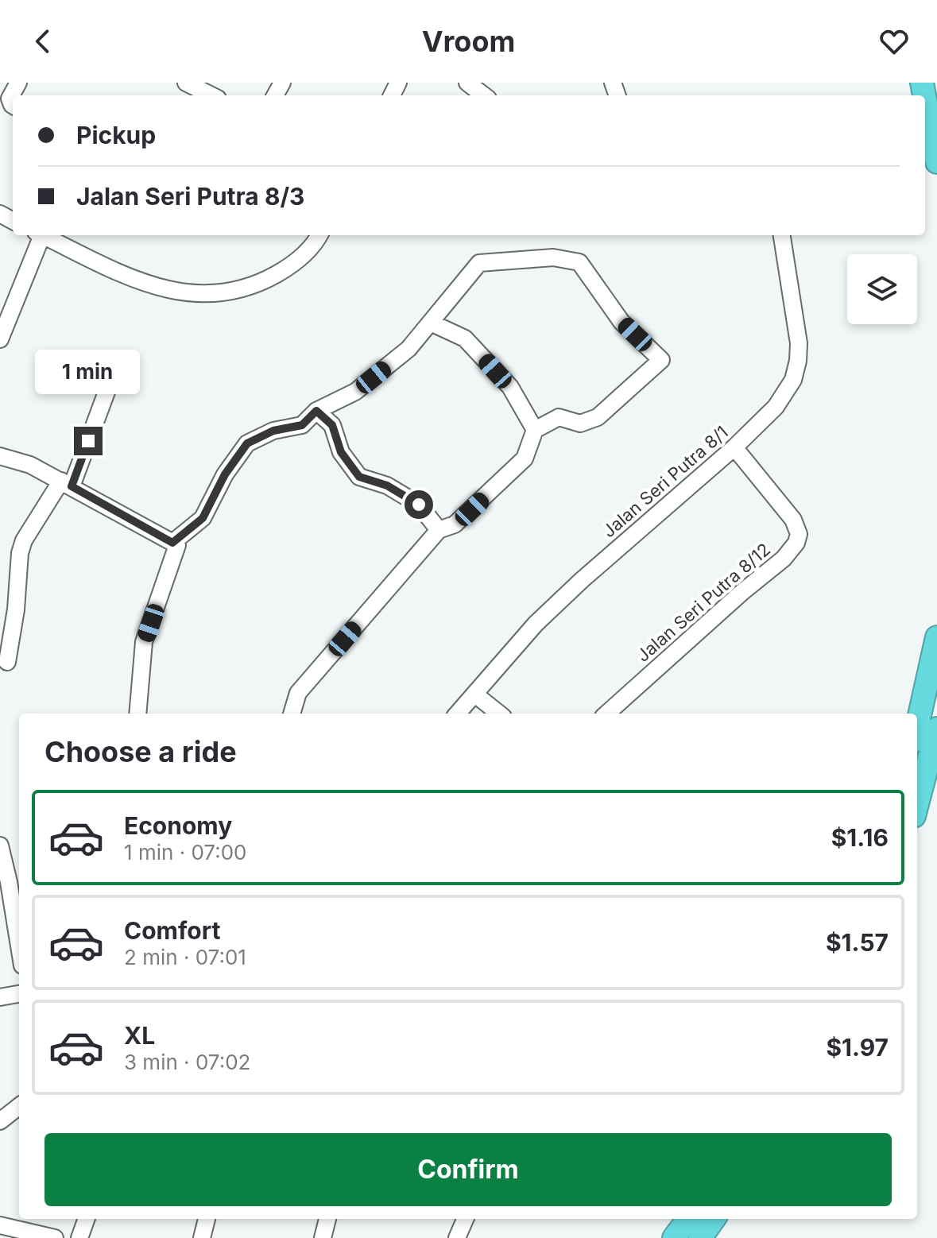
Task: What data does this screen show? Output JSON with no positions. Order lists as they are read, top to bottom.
{
  "streets": {
    "street": ["Jalan Seri Putra 8/1", "Jalan Seri Putra 8/12"]
  },
  "crossings": [
    ["Jalan Seri Putra 8/1", "Jalan Seri Putra 8/12"]
  ],
  "page": {
    "header": "Vroom",
    "banner": ["Pickup", "Jalan Seri Putra 8/3"],
    "bubble": "1 min",
    "heading": "Choose a ride",
    "list": [
      {
        "name": "Economy",
        "note": "1 min · 07:00",
        "value": "$1.16"
      },
      {
        "name": "Comfort",
        "note": "2 min · 07:01",
        "value": "$1.57"
      },
      {
        "name": "XL",
        "note": "3 min · 07:02",
        "value": "$1.97"
      }
    ],
    "buttons": "Confirm"
  }
}
